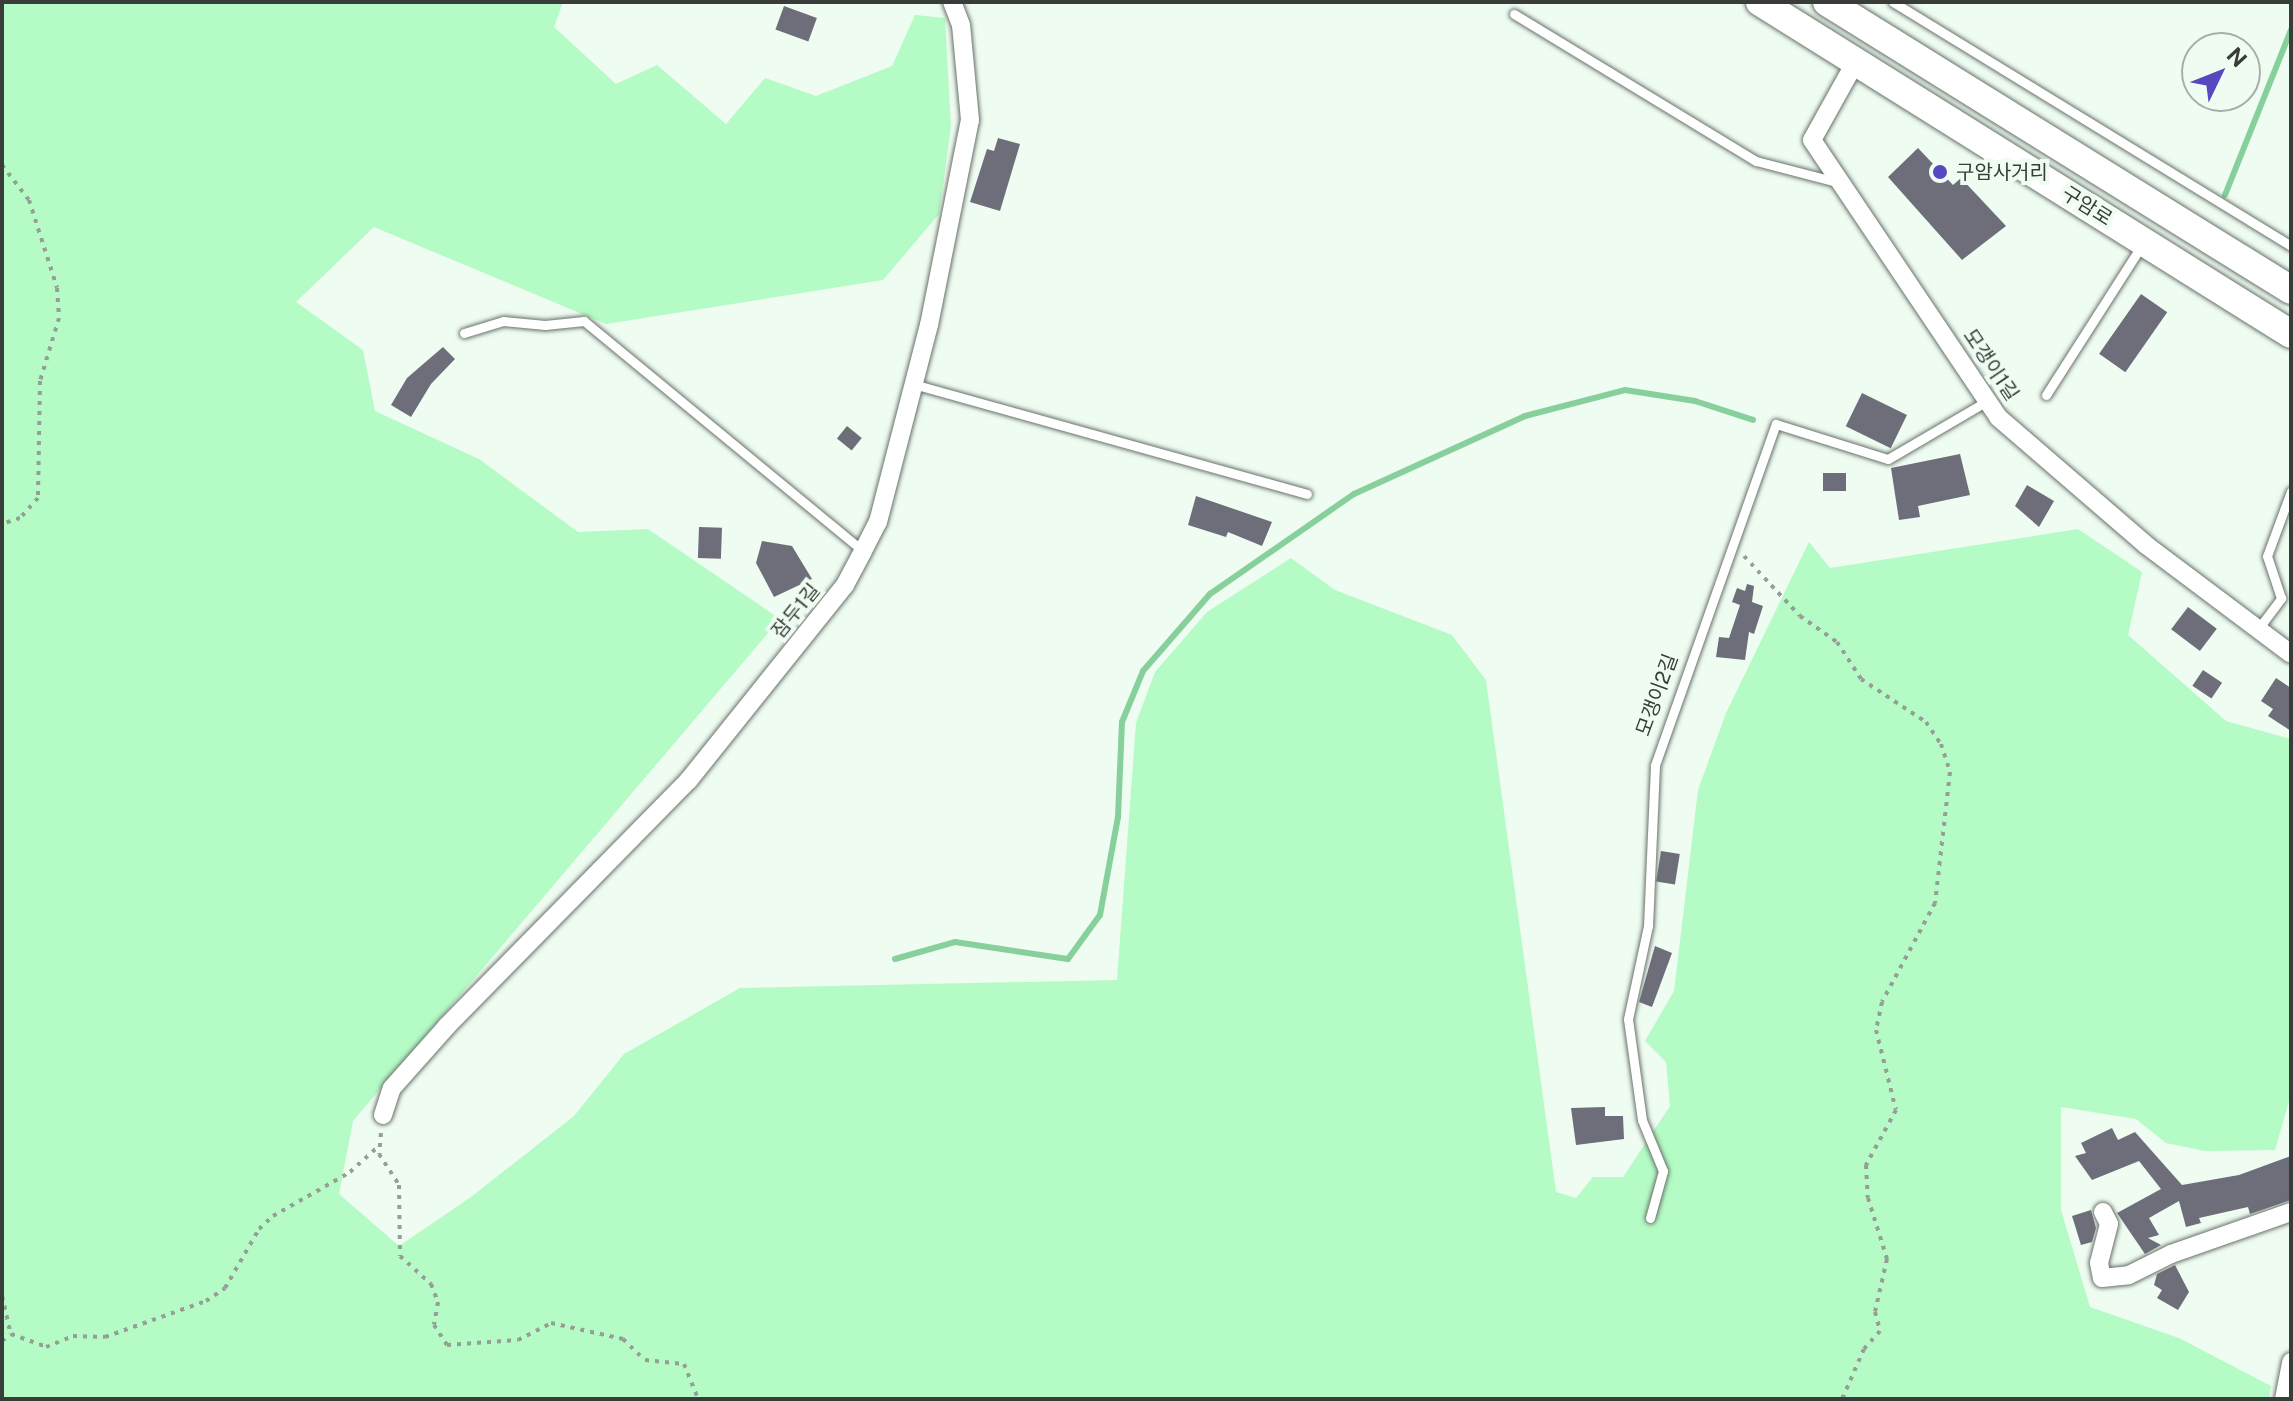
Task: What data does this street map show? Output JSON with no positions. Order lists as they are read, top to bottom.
{
  "streets": {
    "main road": ["구암로"],
    "street": ["모갱이1길", "잠두1길"],
    "lane": ["모갱이2길"]
  },
  "crossings": [
    ["구암로", "모갱이1길"],
    ["모갱이1길", "모갱이2길"]
  ],
  "places": ["구암사거리"],
  "north": "top right"
}
